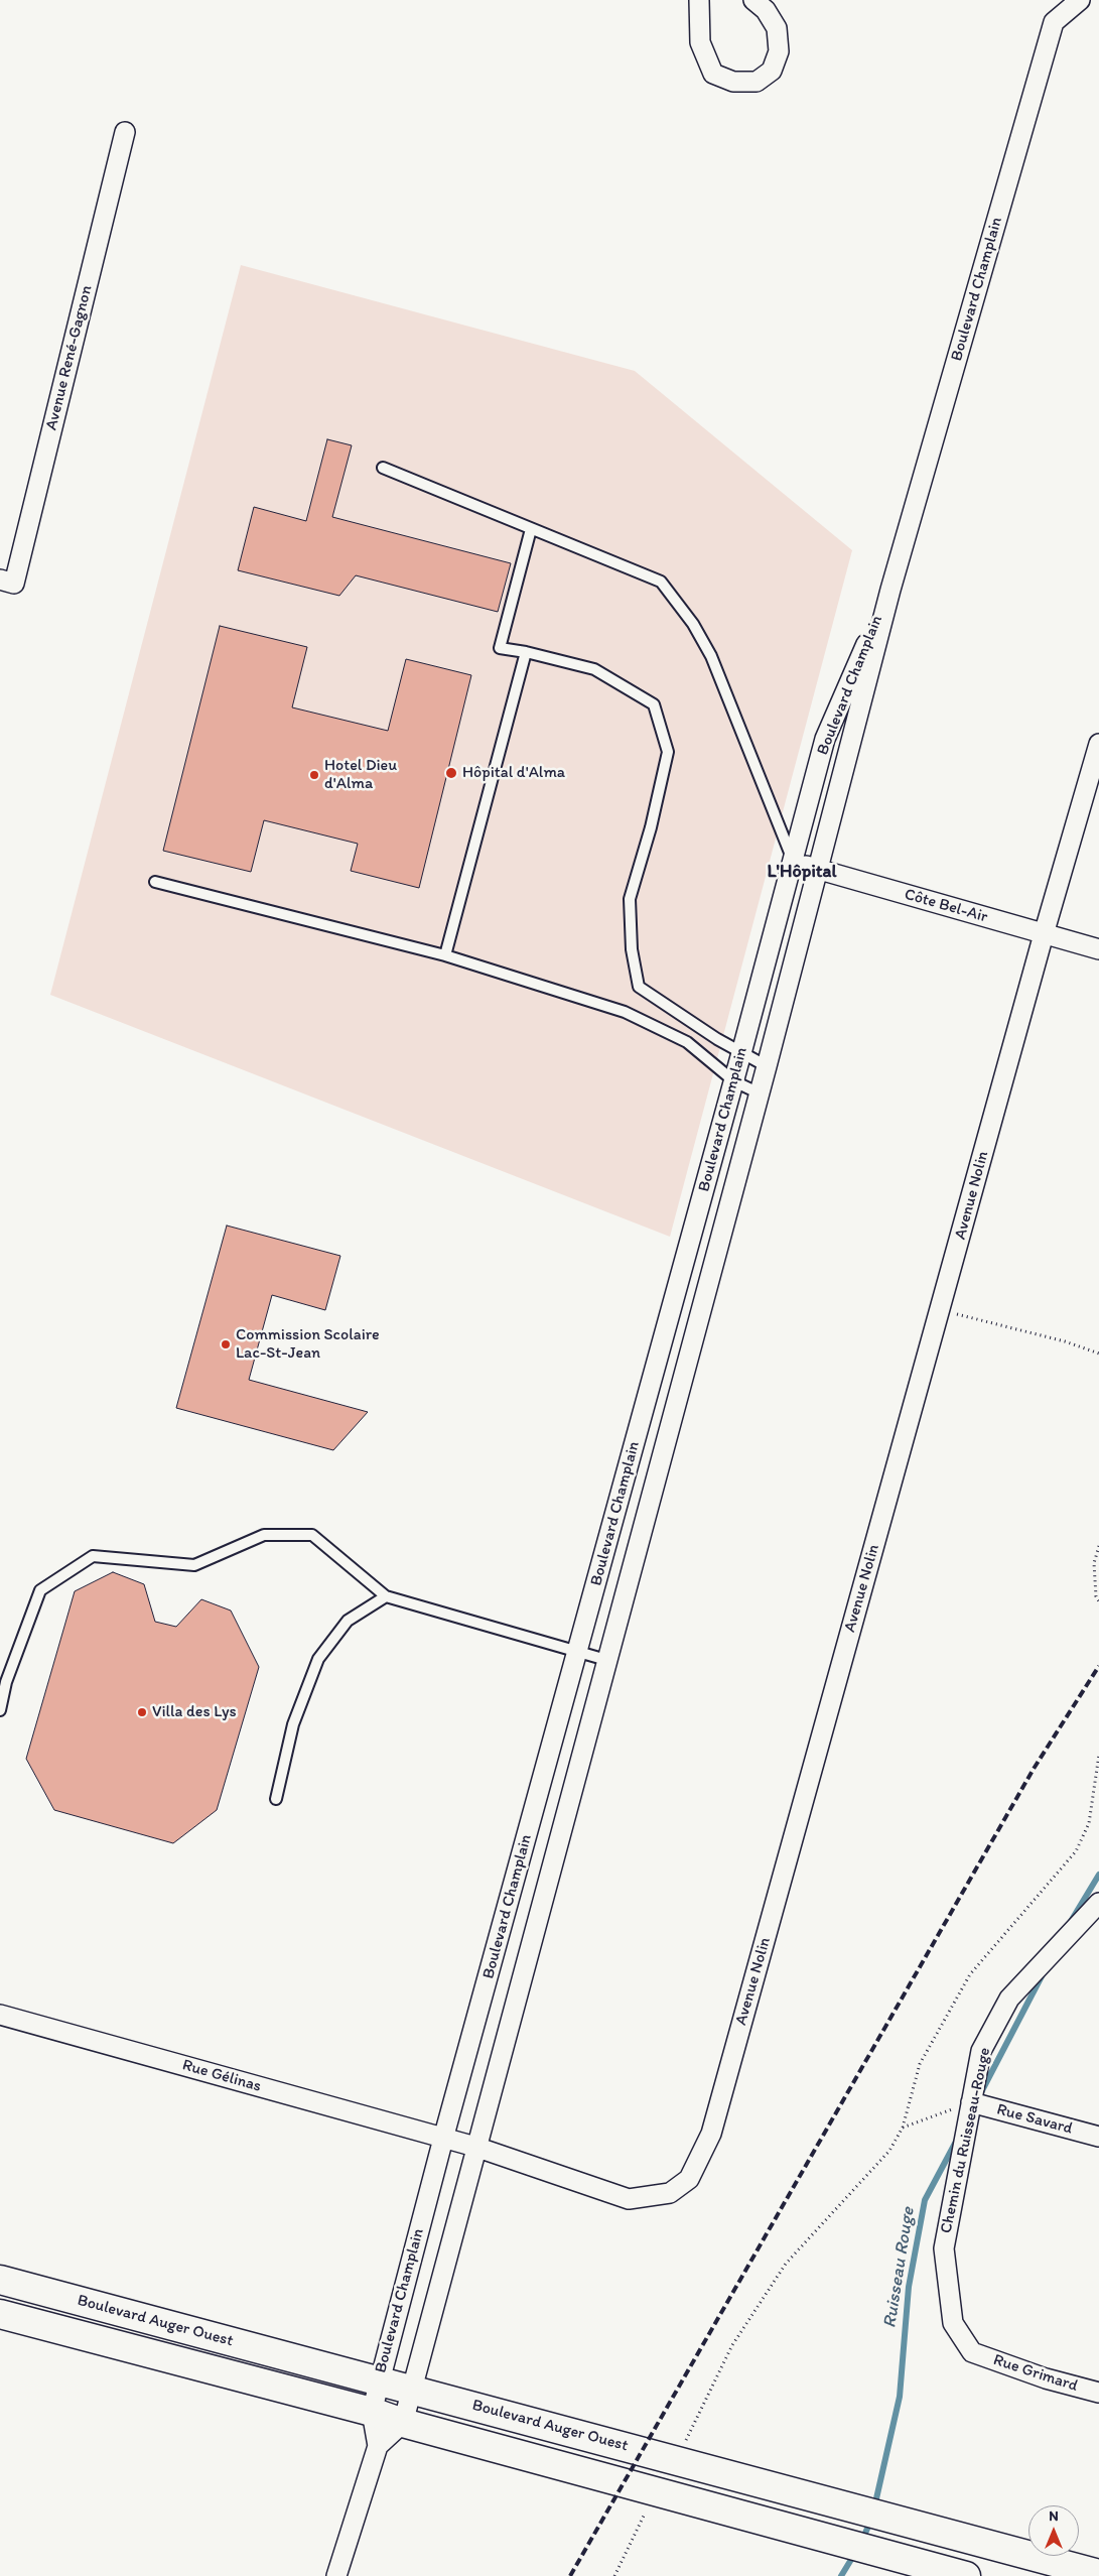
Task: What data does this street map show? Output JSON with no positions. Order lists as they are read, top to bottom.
{
  "streets": {
    "main road": ["Boulevard Auger Ouest"],
    "street": [
      "Boulevard Champlain",
      "Avenue René-Gagnon",
      "Côte Bel-Air",
      "Avenue Nolin",
      "Rue Gélinas",
      "Rue Savard",
      "Chemin du Ruisseau-Rouge",
      "Rue Grimard"
    ]
  },
  "crossings": [
    ["Boulevard Champlain", "Côte Bel-Air"],
    ["Boulevard Champlain", "Avenue Nolin"],
    ["Boulevard Champlain", "Rue Gélinas"],
    ["Boulevard Champlain", "Boulevard Auger Ouest"],
    ["Côte Bel-Air", "Avenue Nolin"],
    ["Avenue Nolin", "Rue Gélinas"],
    ["Rue Savard", "Chemin du Ruisseau-Rouge"],
    ["Chemin du Ruisseau-Rouge", "Rue Grimard"]
  ],
  "districts": ["L'Hôpital"],
  "water": ["Ruisseau Rouge"],
  "places": [
    "Hôpital d'Alma",
    "Hotel Dieu d'Alma",
    "Commission Scolaire Lac-St-Jean",
    "Villa des Lys"
  ],
  "north": "top"
}
